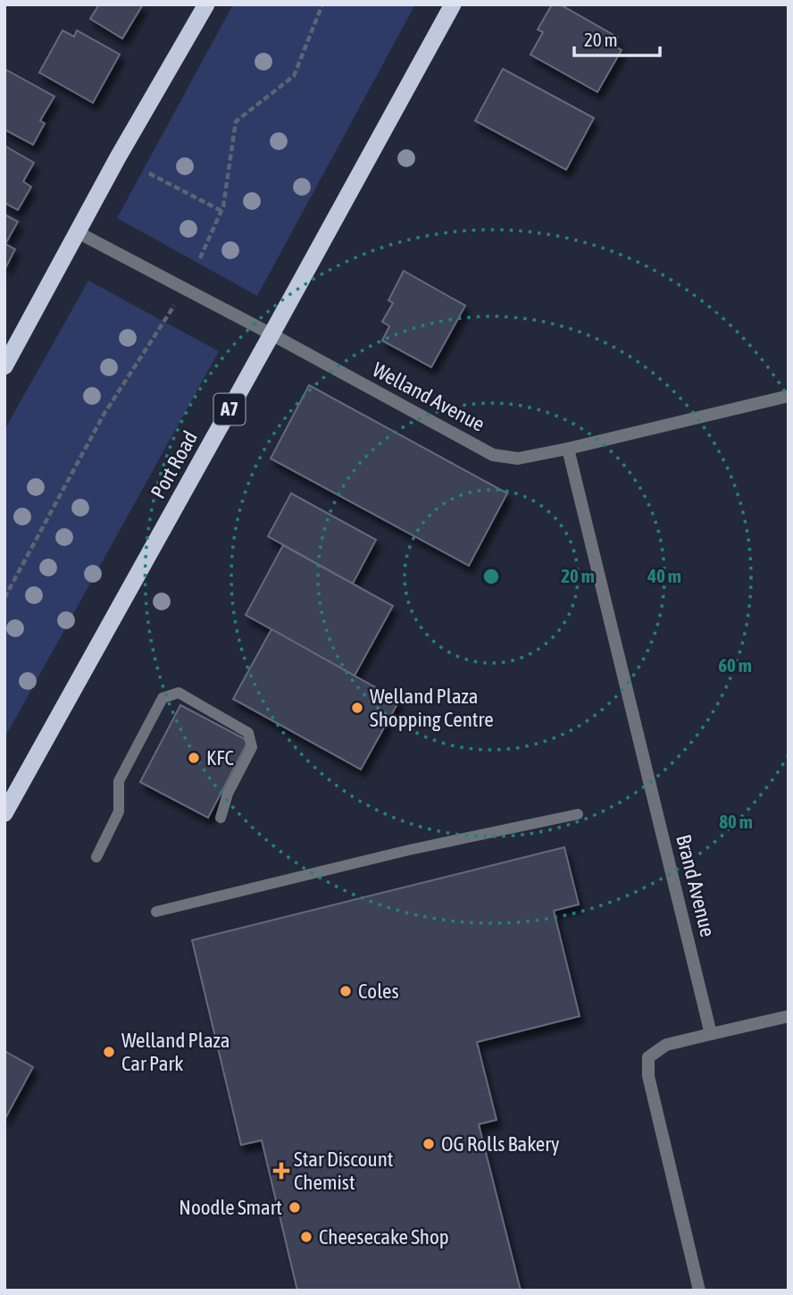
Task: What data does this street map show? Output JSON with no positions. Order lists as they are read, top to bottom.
{
  "streets": {
    "highway": ["A7", "Port Road"],
    "street": ["Welland Avenue", "Brand Avenue"]
  },
  "crossings": [
    ["Welland Avenue", "Port Road"],
    ["Welland Avenue", "Brand Avenue"]
  ],
  "places": {
    "other": [
      "Welland Plaza Shopping Centre",
      "KFC",
      "Coles",
      "Welland Plaza Car Park",
      "OG Rolls Bakery",
      "Noodle Smart",
      "Cheesecake Shop"
    ],
    "health": ["Star Discount Chemist"]
  },
  "scale_bar": "20 m",
  "rings": [
    "20 m",
    "40 m",
    "60 m",
    "80 m"
  ]
}
